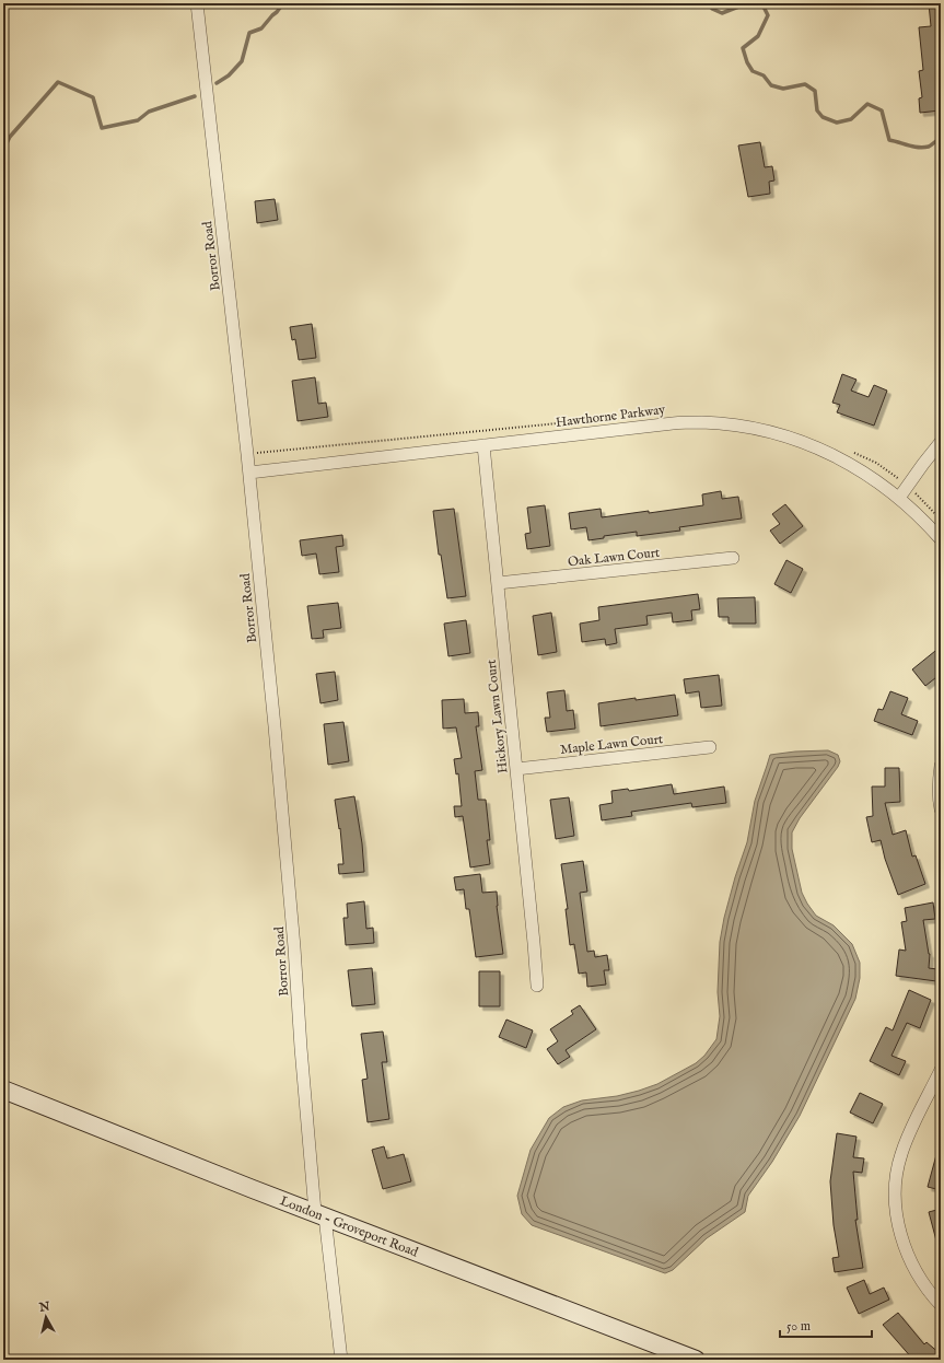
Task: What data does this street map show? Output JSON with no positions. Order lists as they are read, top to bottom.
{
  "streets": {
    "main road": ["London - Groveport Road"],
    "street": [
      "Borror Road",
      "Hawthorne Parkway",
      "Oak Lawn Court",
      "Hickory Lawn Court",
      "Maple Lawn Court"
    ]
  },
  "crossings": [
    ["Borror Road", "Hawthorne Parkway"],
    ["Borror Road", "London - Groveport Road"],
    ["Hawthorne Parkway", "Hickory Lawn Court"],
    ["Oak Lawn Court", "Hickory Lawn Court"],
    ["Hickory Lawn Court", "Maple Lawn Court"]
  ],
  "scale_bar": "50 m",
  "north": "top"
}
